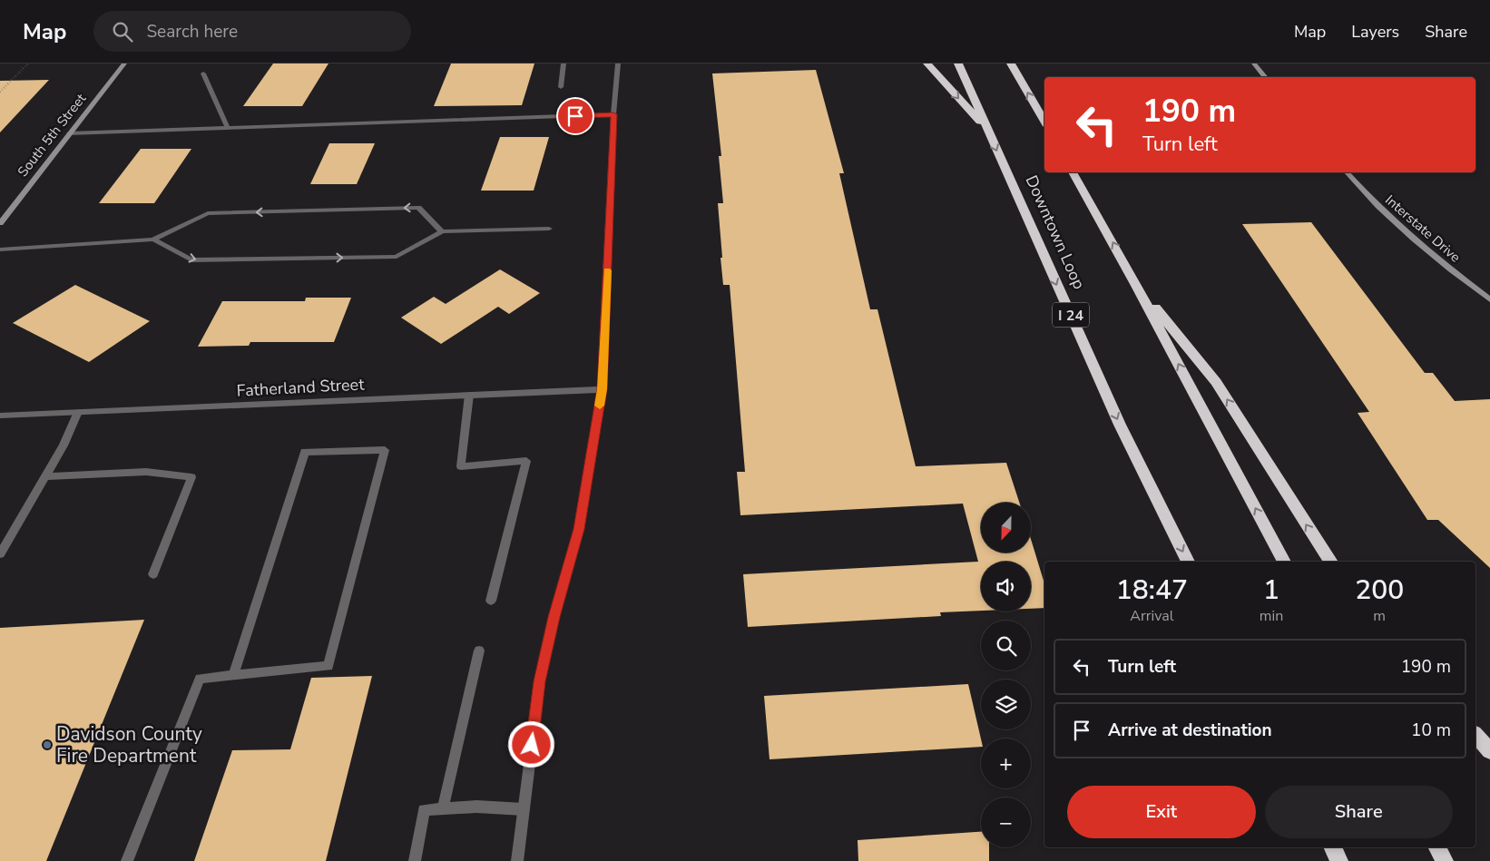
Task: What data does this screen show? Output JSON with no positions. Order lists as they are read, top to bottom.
{
  "streets": {
    "highway": ["Downtown Loop", "I 24"],
    "main road": ["South 5th Street", "Interstate Drive"],
    "street": ["Fatherland Street"]
  },
  "places": ["Davidson County Fire Department"],
  "north": "bottom",
  "page": {
    "header": "Map",
    "search": "Search here",
    "nav": ["Map", "Layers", "Share"],
    "turn": ["190 m", "Turn left"],
    "map_buttons": ["+", "−"],
    "eta": [
      "18:47",
      "Arrival",
      "1",
      "min",
      "200",
      "m"
    ],
    "list": [
      {
        "name": "Turn left",
        "value": "190 m"
      },
      {
        "name": "Arrive at destination",
        "value": "10 m"
      }
    ],
    "buttons": ["Exit", "Share"]
  }
}
